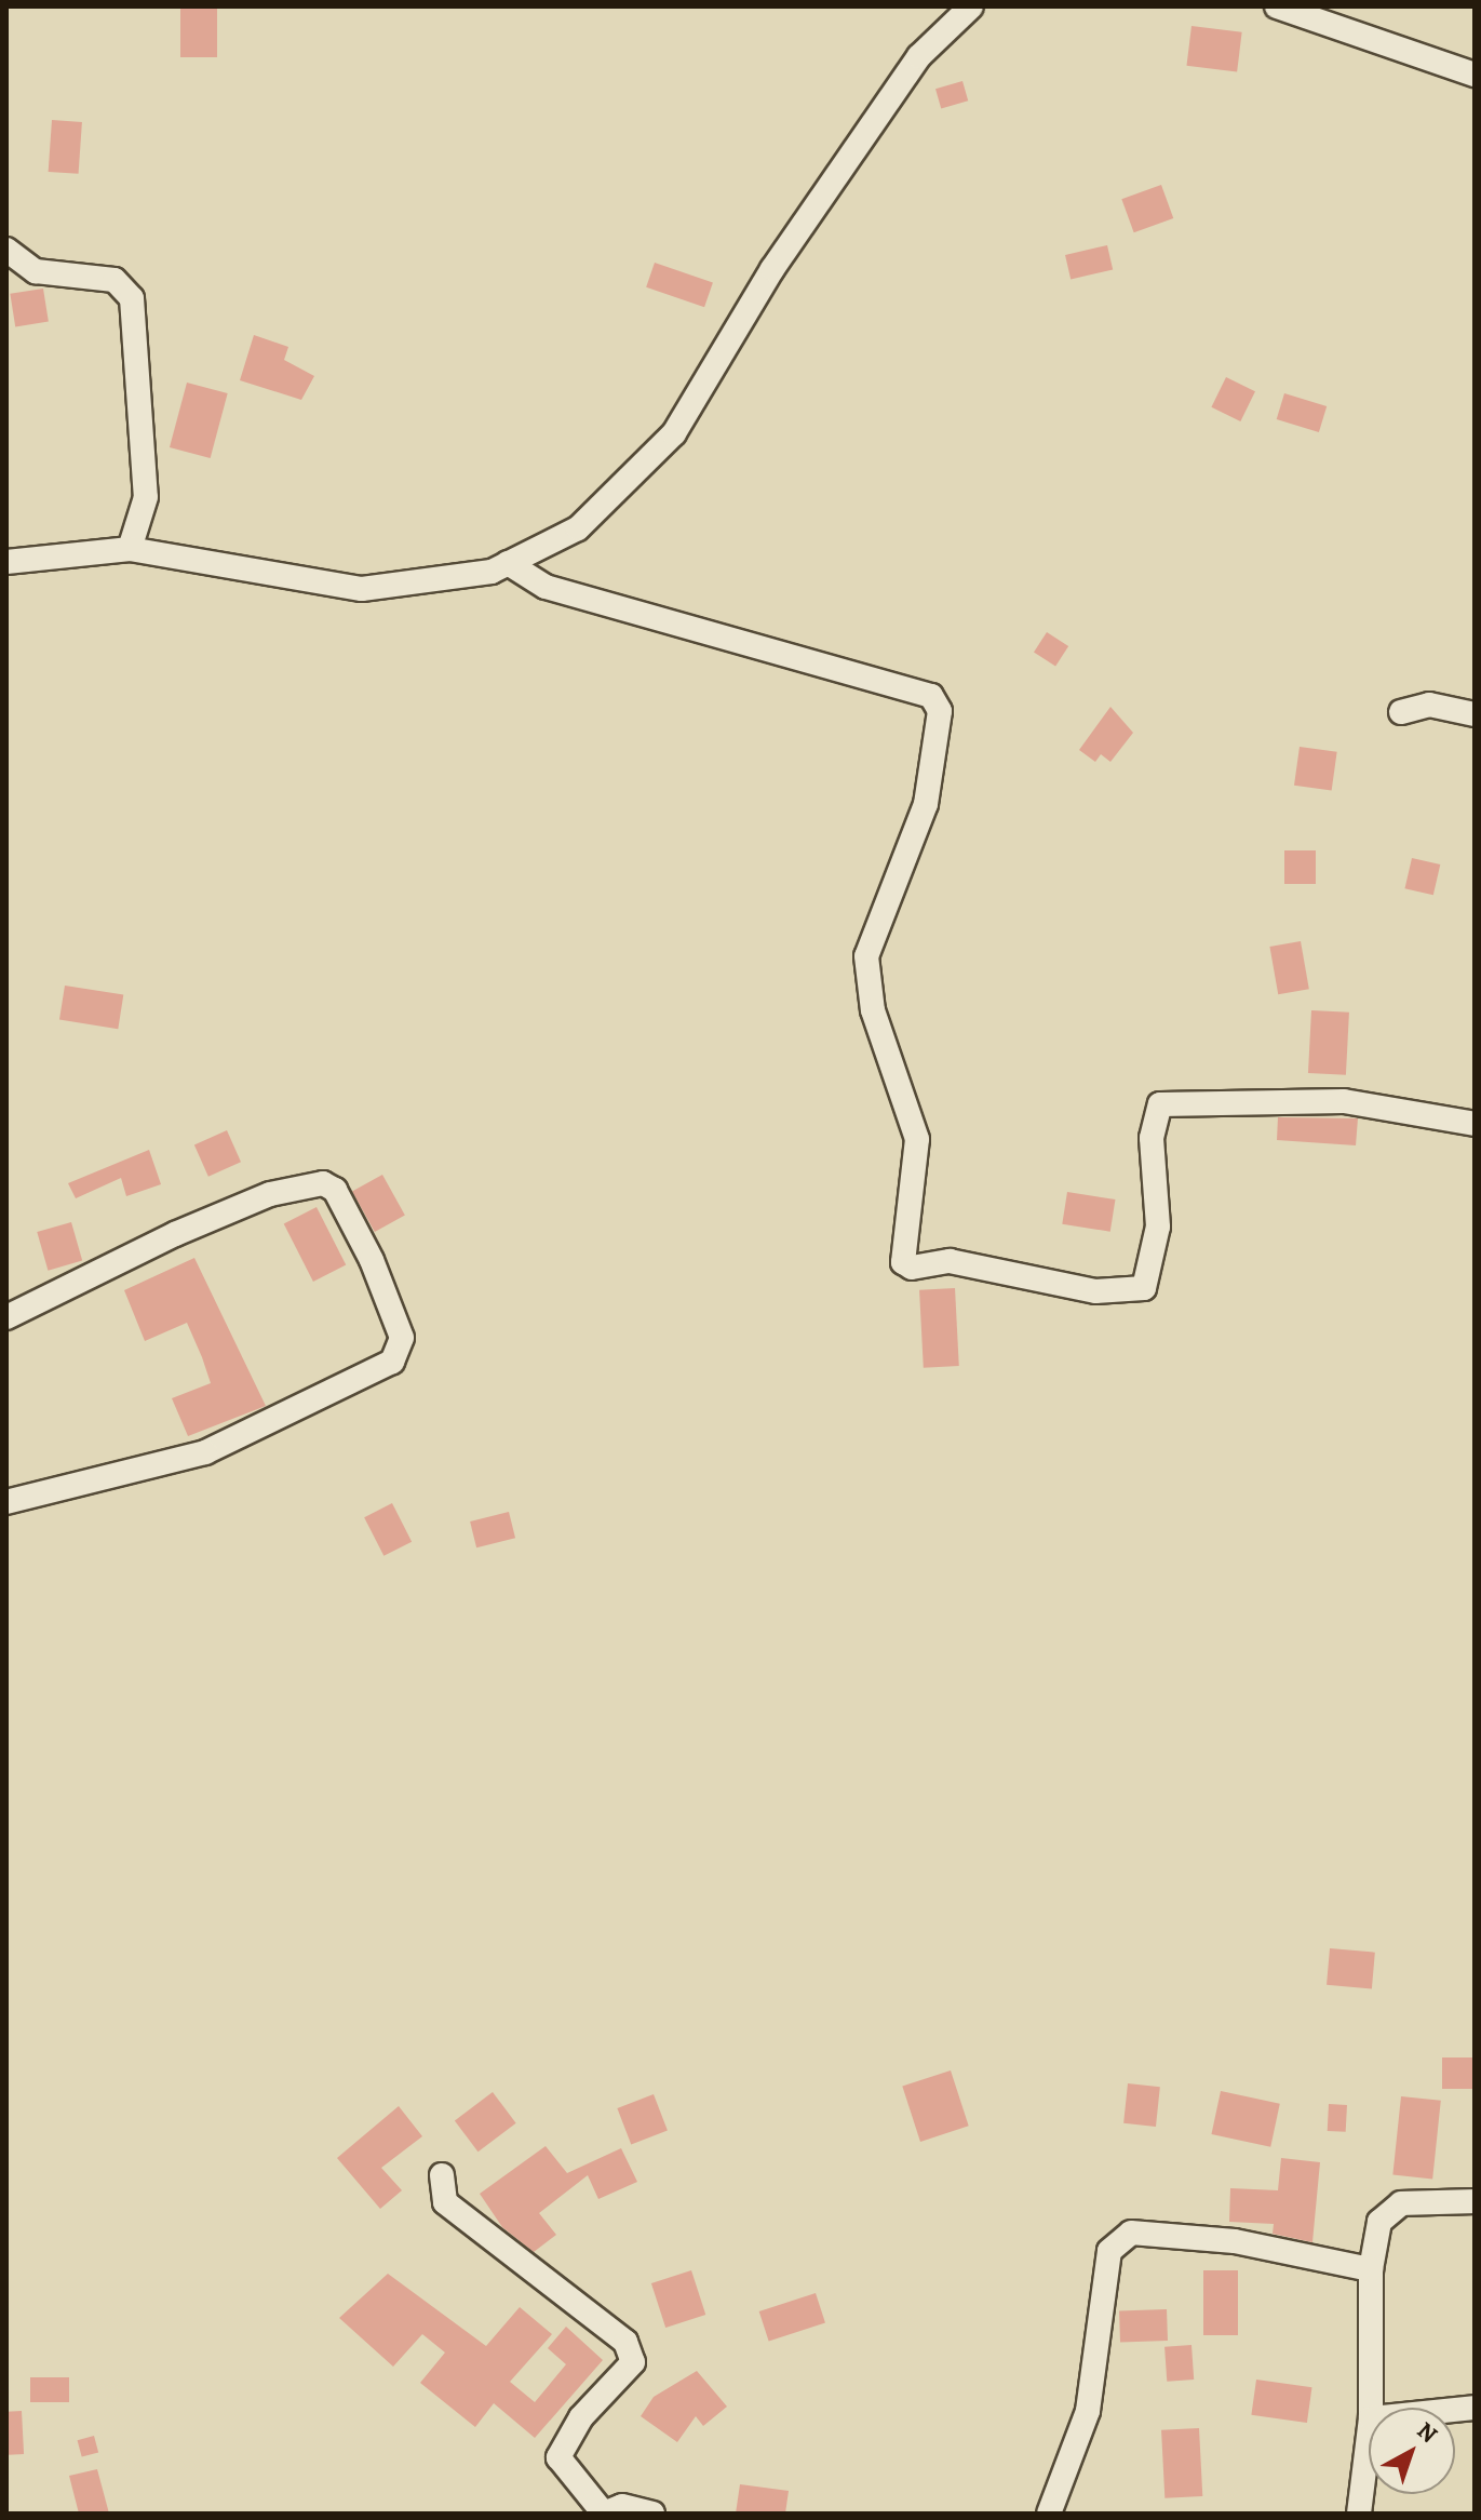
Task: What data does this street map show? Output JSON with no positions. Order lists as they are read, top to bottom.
{
  "north": "top right"
}
